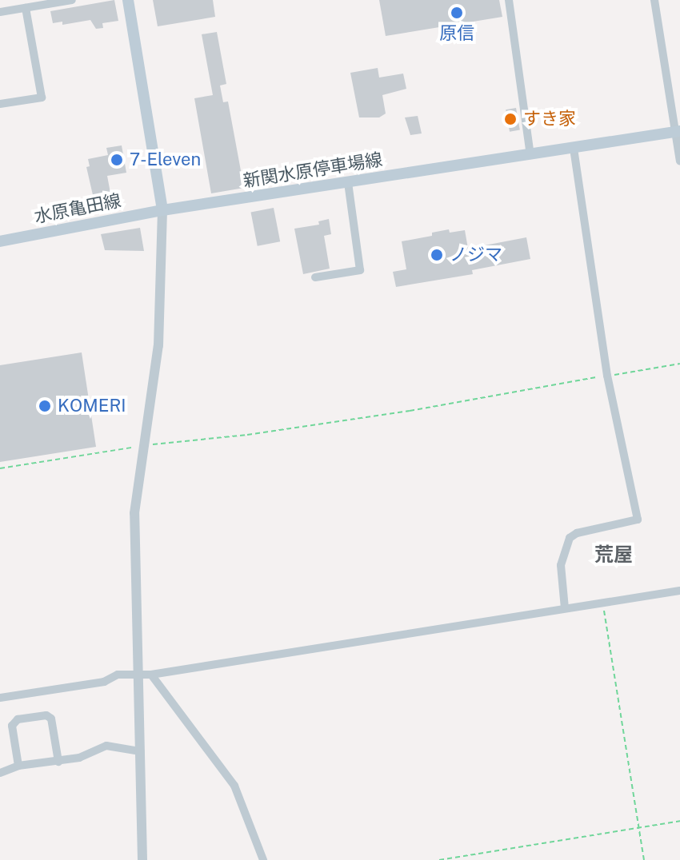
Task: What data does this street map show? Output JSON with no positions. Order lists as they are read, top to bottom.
{
  "streets": {
    "main road": ["新関水原停車場線", "水原亀田線"]
  },
  "crossings": [
    ["新関水原停車場線", "水原亀田線"]
  ],
  "districts": ["荒屋"],
  "places": [
    "原信",
    "すき家",
    "7-Eleven",
    "ノジマ",
    "KOMERI"
  ]
}
